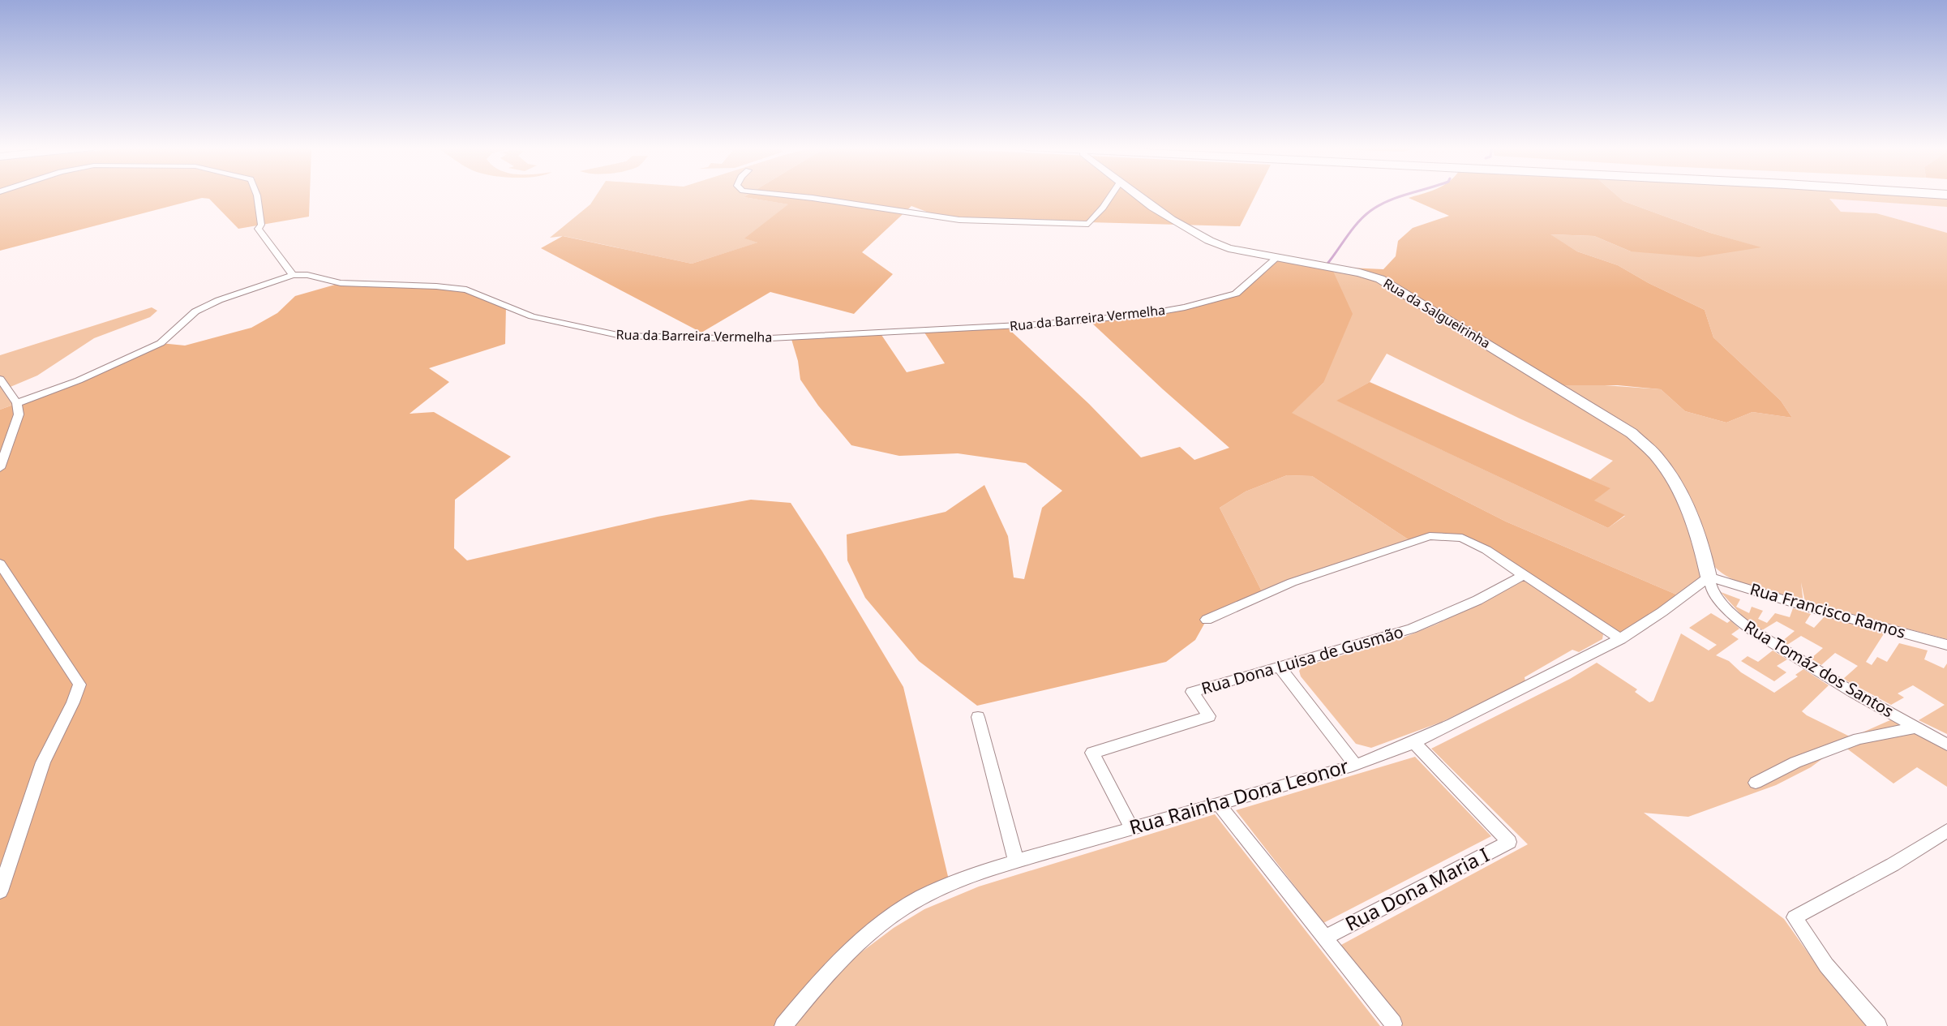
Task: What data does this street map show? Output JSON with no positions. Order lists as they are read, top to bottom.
{
  "streets": {
    "street": [
      "Rua da Salgueirinha",
      "Rua da Barreira Vermelha",
      "Rua Francisco Ramos",
      "Rua Dona Luisa de Gusmão",
      "Rua Tomáz dos Santos",
      "Rua Rainha Dona Leonor",
      "Rua Dona Maria I"
    ]
  },
  "crossings": [
    ["Rua da Salgueirinha", "Rua da Barreira Vermelha"],
    ["Rua da Salgueirinha", "Rua Francisco Ramos"],
    ["Rua da Salgueirinha", "Rua Tomáz dos Santos"],
    ["Rua da Salgueirinha", "Rua Rainha Dona Leonor"],
    ["Rua Francisco Ramos", "Rua Tomáz dos Santos"],
    ["Rua Francisco Ramos", "Rua Rainha Dona Leonor"],
    ["Rua Dona Luisa de Gusmão", "Rua Rainha Dona Leonor"],
    ["Rua Tomáz dos Santos", "Rua Rainha Dona Leonor"],
    ["Rua Rainha Dona Leonor", "Rua Dona Maria I"]
  ]
}
